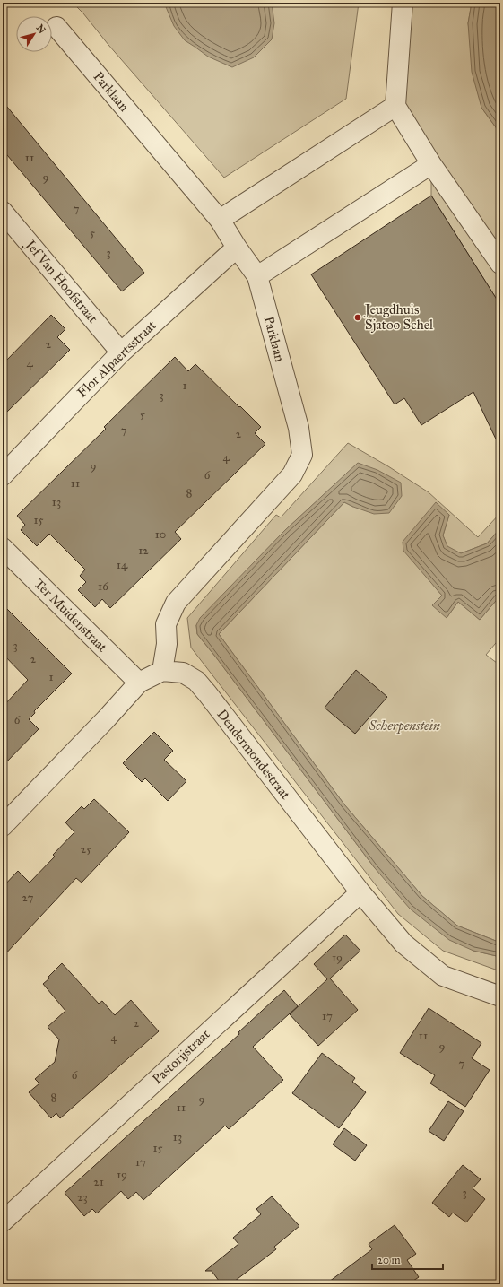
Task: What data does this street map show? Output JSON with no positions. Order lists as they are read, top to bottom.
{
  "streets": {
    "street": [
      "Parklaan",
      "Jef Van Hoofstraat",
      "Flor Alpaertsstraat",
      "Ter Muidenstraat",
      "Dendermondestraat",
      "Pastorijstraat"
    ]
  },
  "crossings": [
    ["Parklaan", "Flor Alpaertsstraat"],
    ["Parklaan", "Dendermondestraat"],
    ["Jef Van Hoofstraat", "Flor Alpaertsstraat"],
    ["Dendermondestraat", "Pastorijstraat"]
  ],
  "parks": ["Scherpenstein"],
  "places": ["Jeugdhuis Sjatoo Schel"],
  "house_numbers": [
    "11",
    "9",
    "7",
    "5",
    "3",
    "2",
    "4",
    "1",
    "3",
    "5",
    "7",
    "2",
    "4",
    "9",
    "6",
    "11",
    "8",
    "13",
    "15",
    "10",
    "12",
    "14",
    "16",
    "3",
    "2",
    "1",
    "6",
    "25",
    "27",
    "19",
    "17",
    "2",
    "11",
    "4",
    "9",
    "7",
    "6",
    "8",
    "9",
    "11",
    "13",
    "15",
    "17",
    "19",
    "21",
    "3",
    "23"
  ],
  "scale_bar": "20 m",
  "north": "top right"
}
